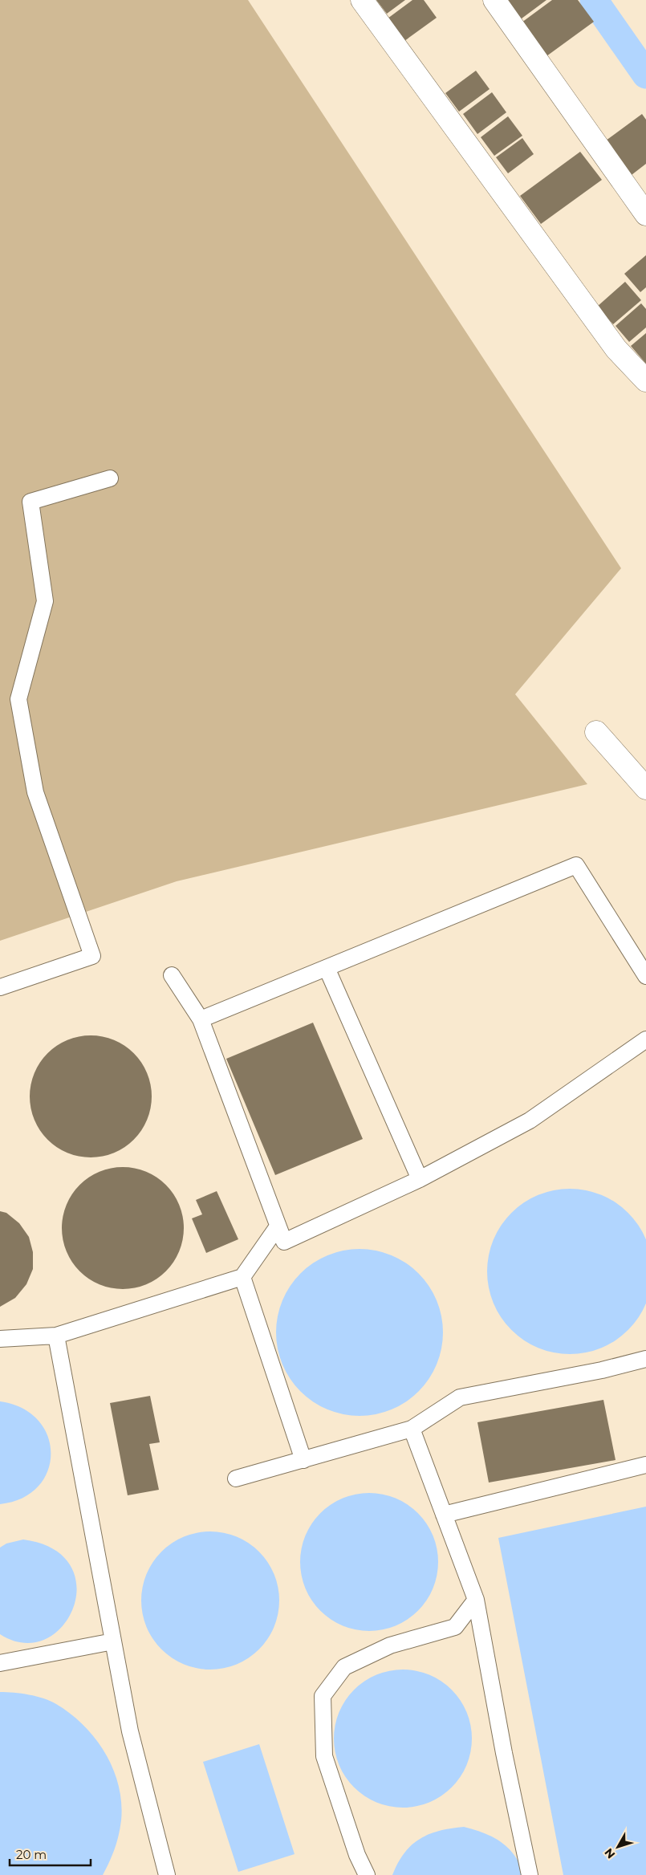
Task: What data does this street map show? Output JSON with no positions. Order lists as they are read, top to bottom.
{
  "scale_bar": "20 m",
  "north": "bottom left"
}
